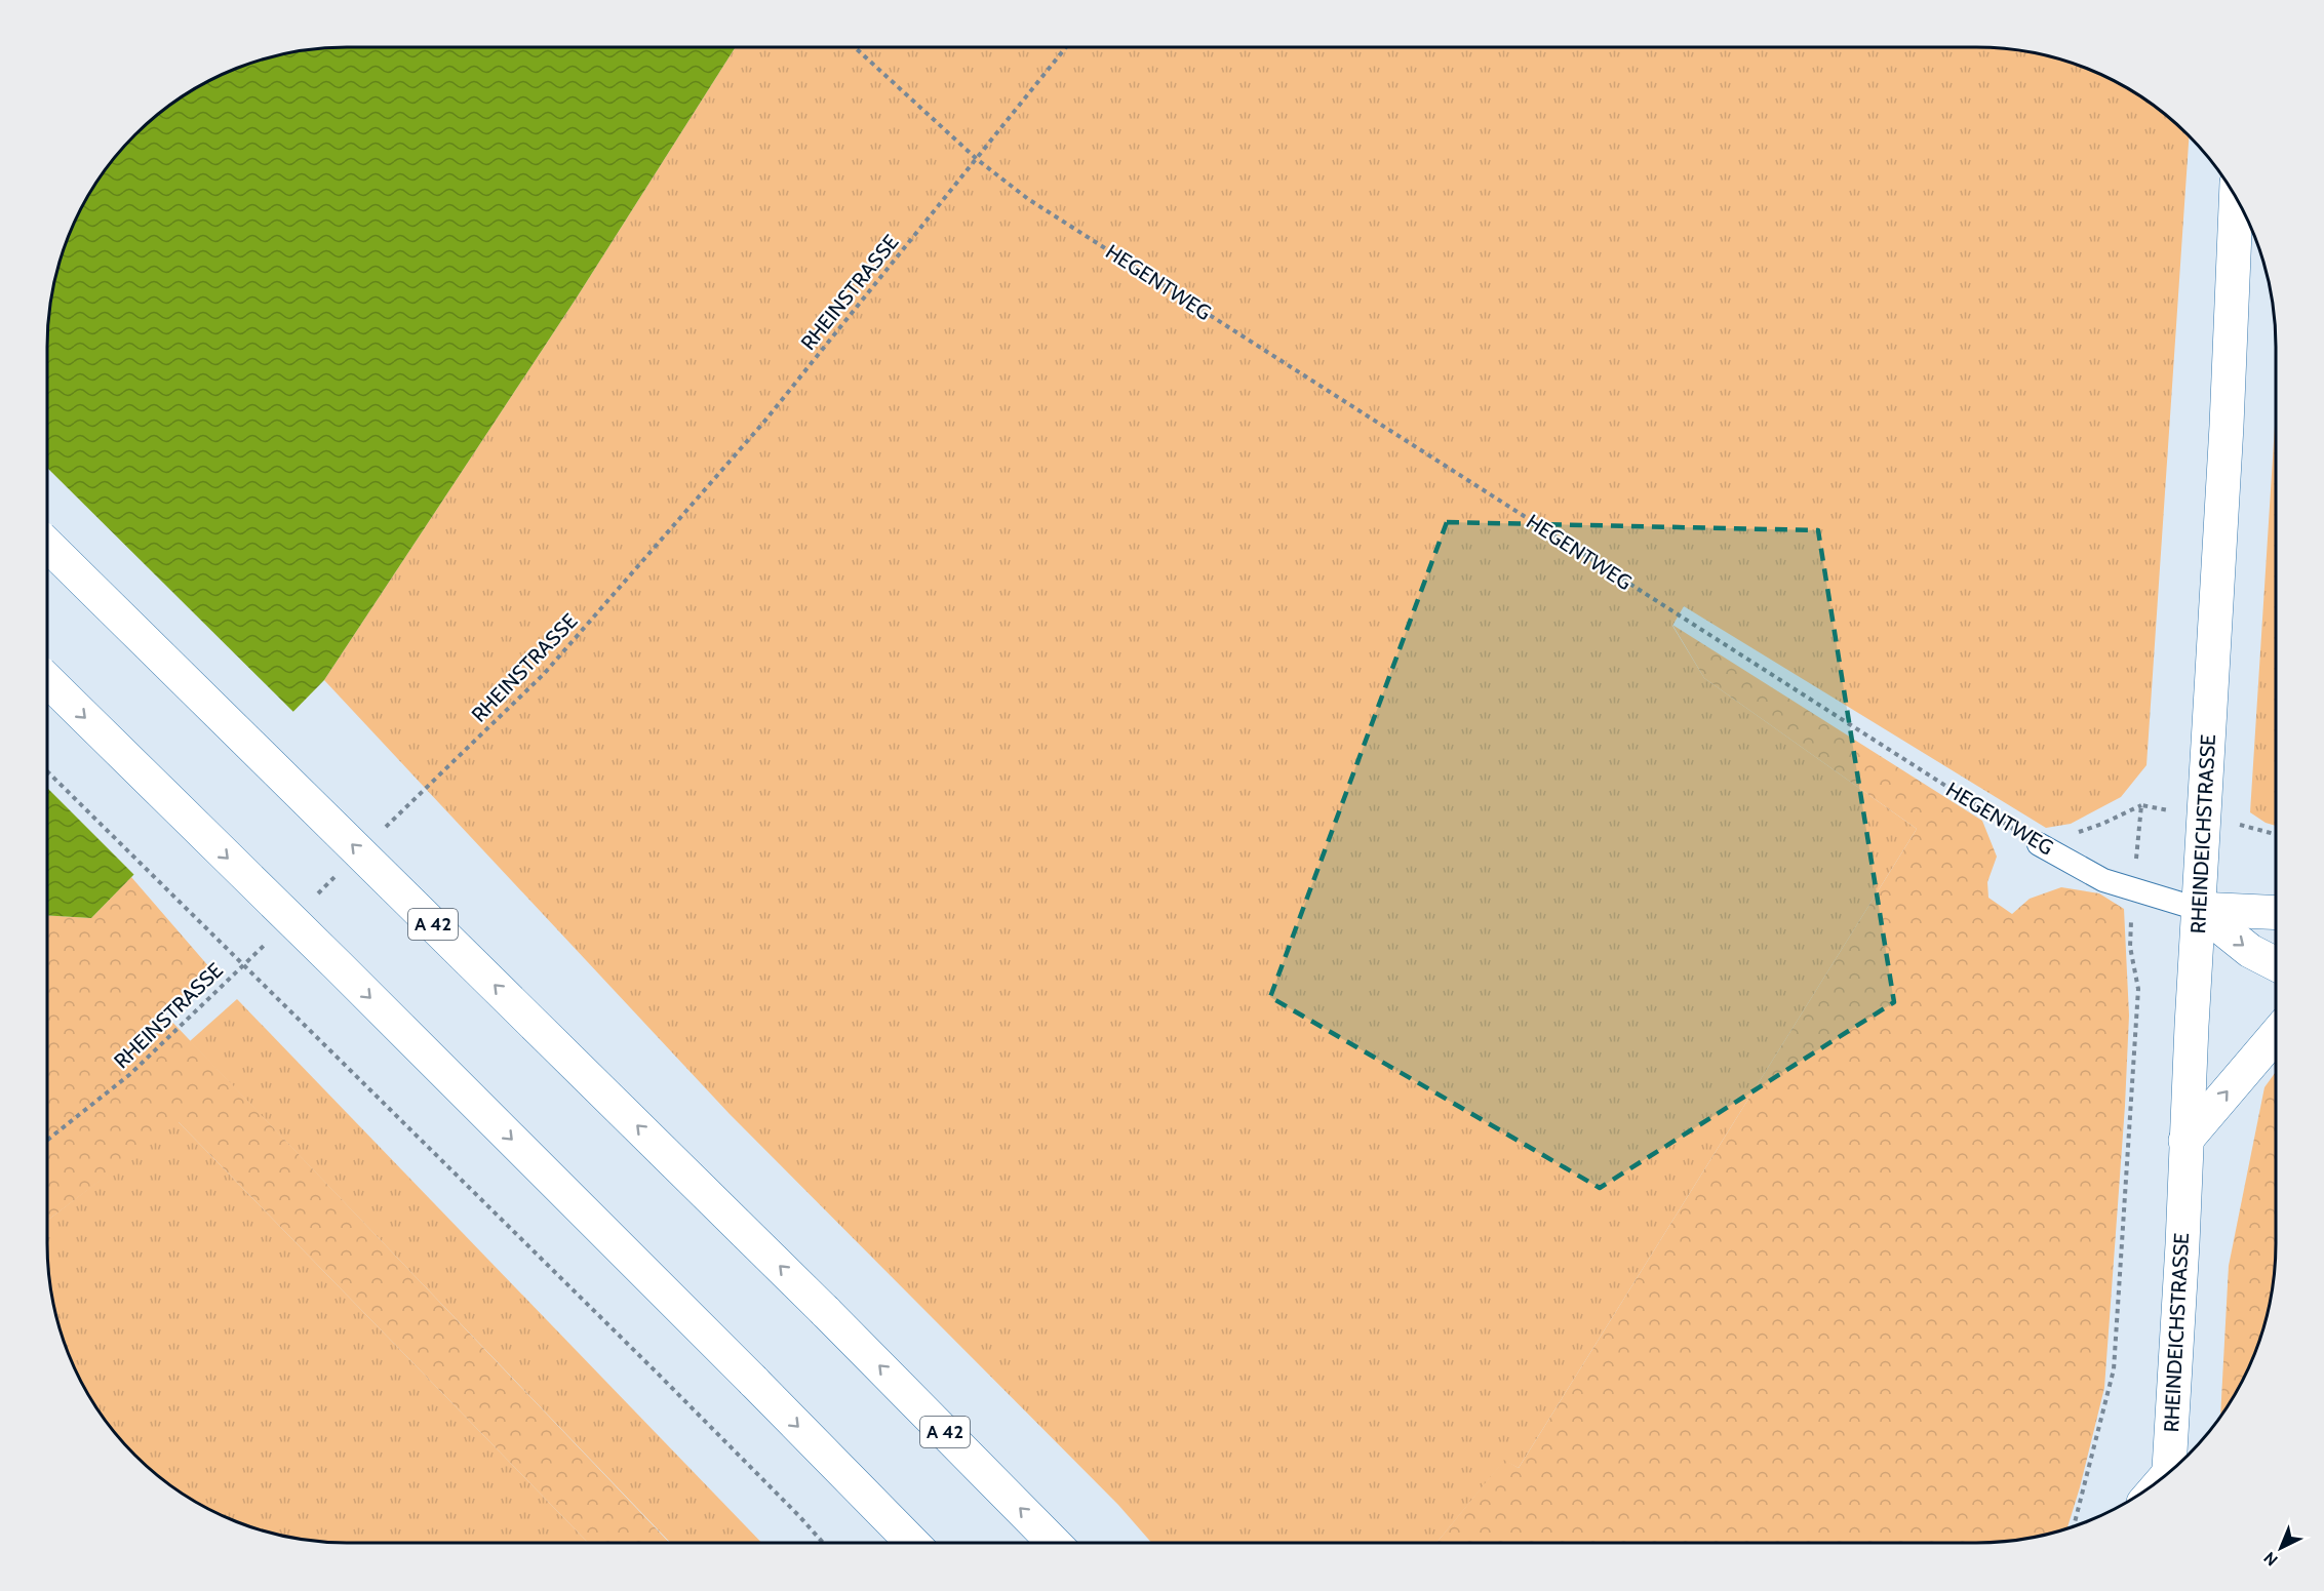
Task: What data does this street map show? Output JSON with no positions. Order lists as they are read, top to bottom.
{
  "streets": {
    "main road": ["RHEINDEICHSTRASSE", "A 42"],
    "lane": ["HEGENTWEG"],
    "path": ["RHEINSTRASSE"]
  },
  "crossings": [
    ["HEGENTWEG", "RHEINSTRASSE"],
    ["HEGENTWEG", "RHEINDEICHSTRASSE"]
  ],
  "north": "bottom left"
}
